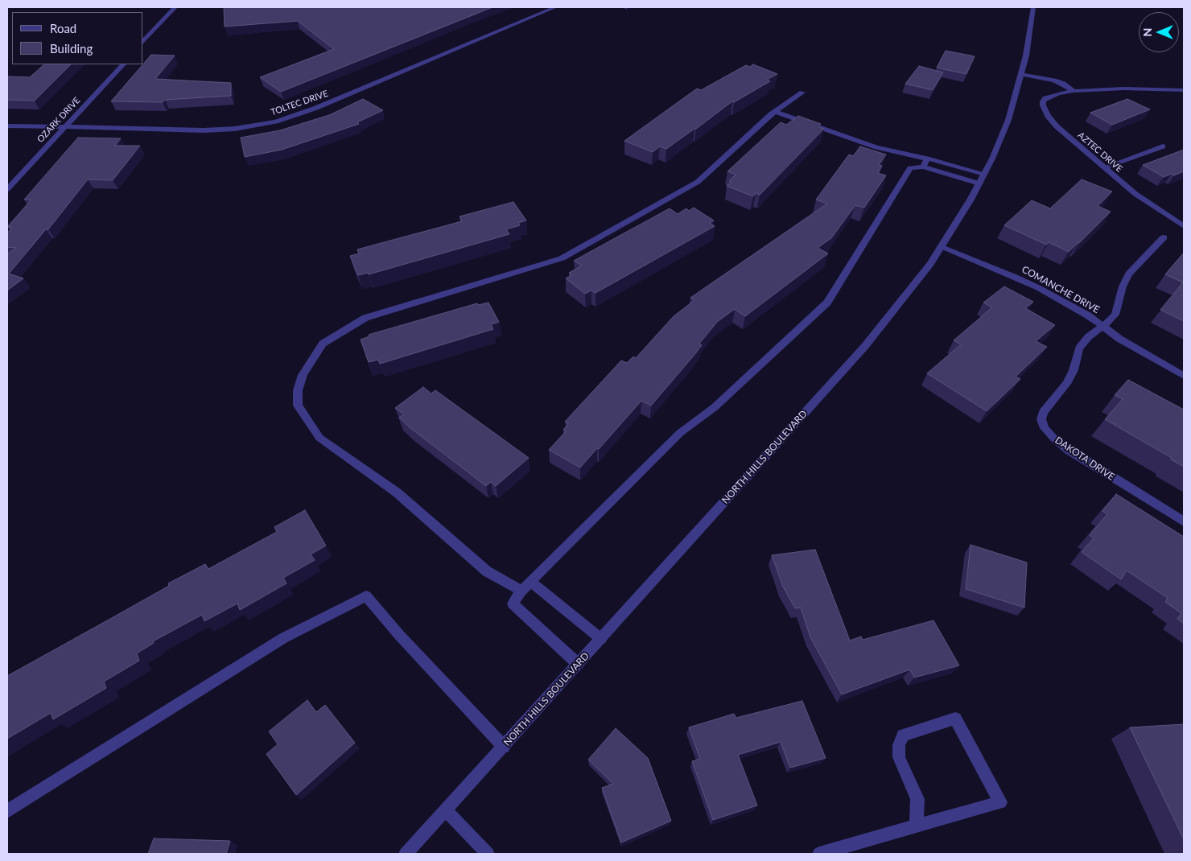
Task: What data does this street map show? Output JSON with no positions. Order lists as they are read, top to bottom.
{
  "streets": {
    "street": [
      "TOLTEC DRIVE",
      "OZARK DRIVE",
      "AZTEC DRIVE",
      "COMANCHE DRIVE",
      "NORTH HILLS BOULEVARD",
      "DAKOTA DRIVE"
    ]
  },
  "crossings": [
    ["TOLTEC DRIVE", "OZARK DRIVE"],
    ["COMANCHE DRIVE", "NORTH HILLS BOULEVARD"],
    ["COMANCHE DRIVE", "DAKOTA DRIVE"]
  ],
  "legend": ["Road", "Building"],
  "north": "left"
}
